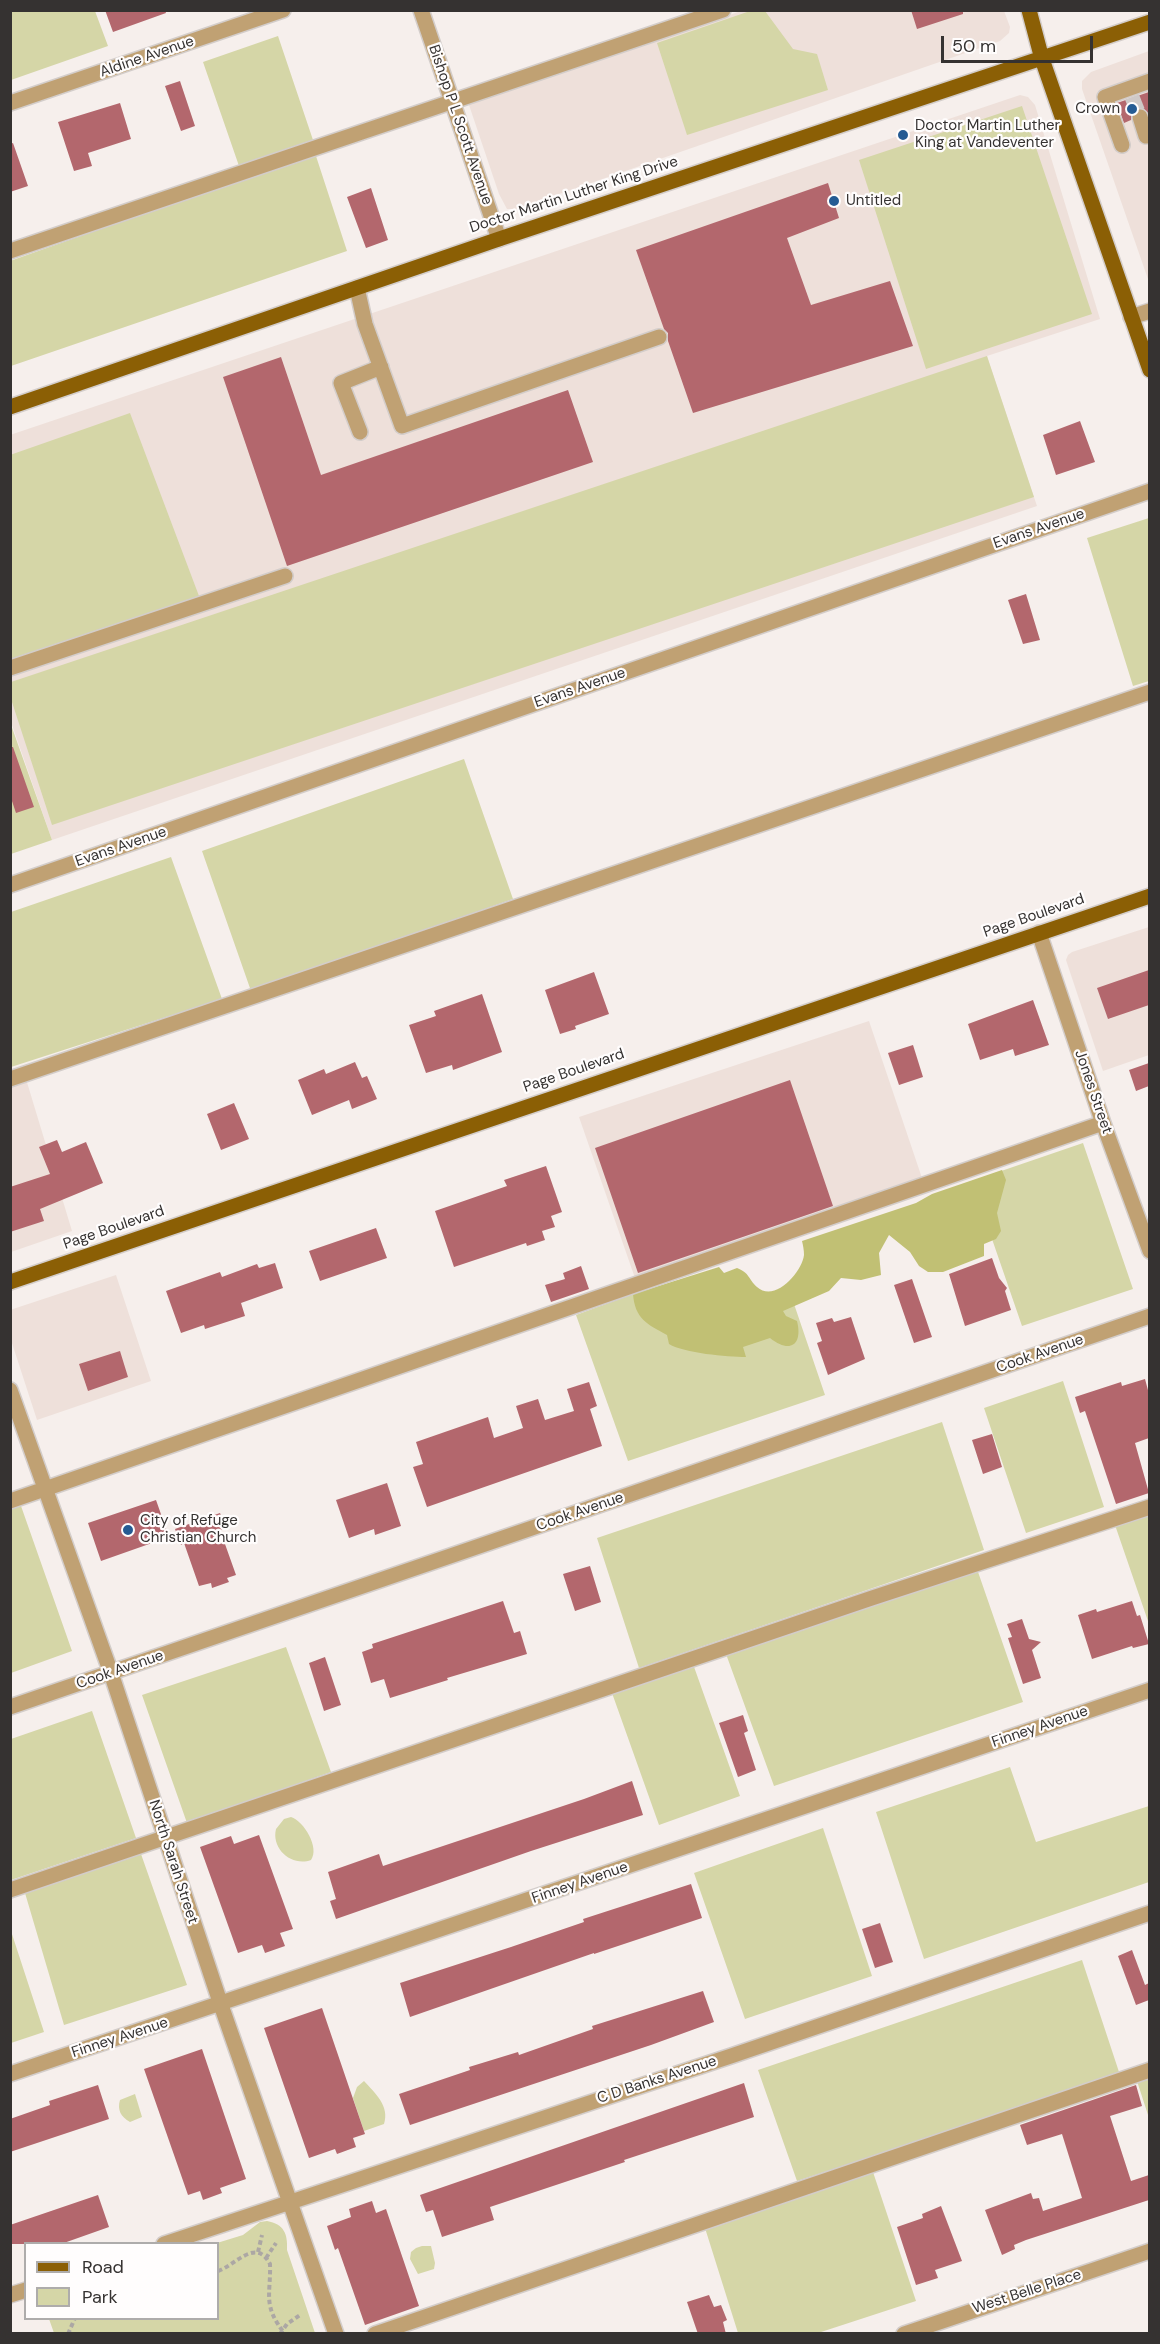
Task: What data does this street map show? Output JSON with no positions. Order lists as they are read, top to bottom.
{
  "streets": {
    "main road": ["Doctor Martin Luther King Drive", "Page Boulevard"],
    "street": [
      "Aldine Avenue",
      "Bishop P L Scott Avenue",
      "Evans Avenue",
      "Jones Street",
      "Cook Avenue",
      "Finney Avenue",
      "North Sarah Street",
      "C D Banks Avenue",
      "West Belle Place"
    ]
  },
  "crossings": [
    ["Bishop P L Scott Avenue", "Doctor Martin Luther King Drive"],
    ["Page Boulevard", "Jones Street"],
    ["Cook Avenue", "North Sarah Street"],
    ["Finney Avenue", "North Sarah Street"],
    ["North Sarah Street", "C D Banks Avenue"]
  ],
  "places": [
    "Crown",
    "Doctor Martin Luther King at Vandeventer",
    "Untitled",
    "City of Refuge Christian Church"
  ],
  "legend": ["Road", "Park"],
  "scale_bar": "50 m"
}
